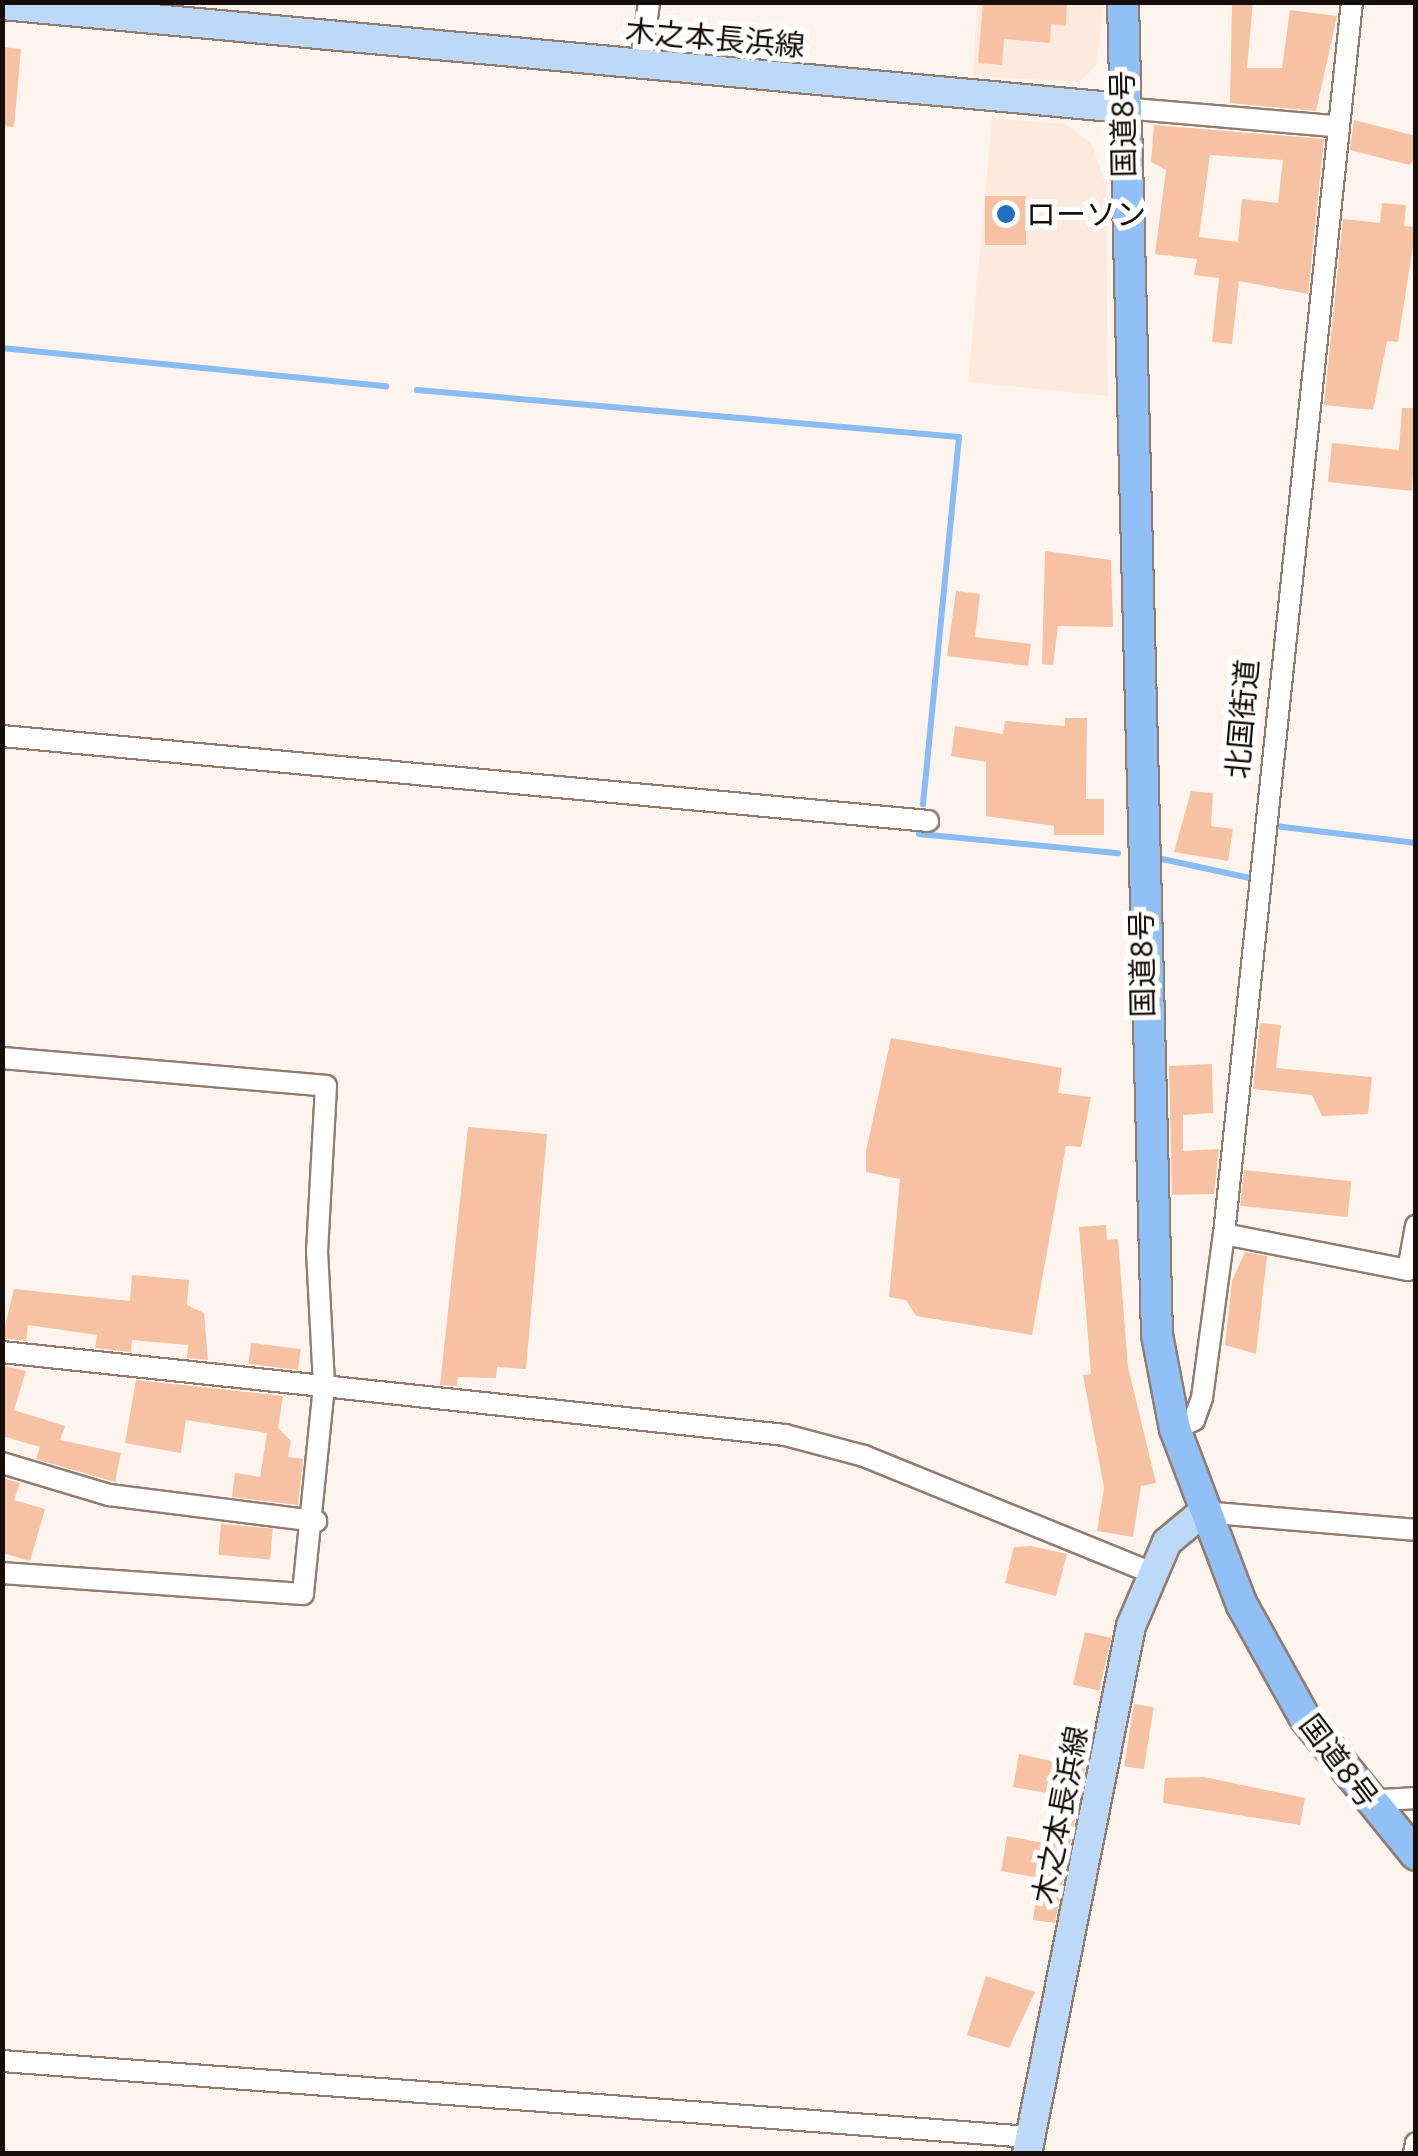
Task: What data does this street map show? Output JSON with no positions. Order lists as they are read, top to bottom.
{
  "streets": {
    "highway": ["国道8号"],
    "main road": ["木之本長浜線"],
    "street": ["北国街道"]
  },
  "crossings": [
    ["木之本長浜線", "国道8号"],
    ["国道8号", "北国街道"]
  ],
  "places": ["ローソン"]
}
